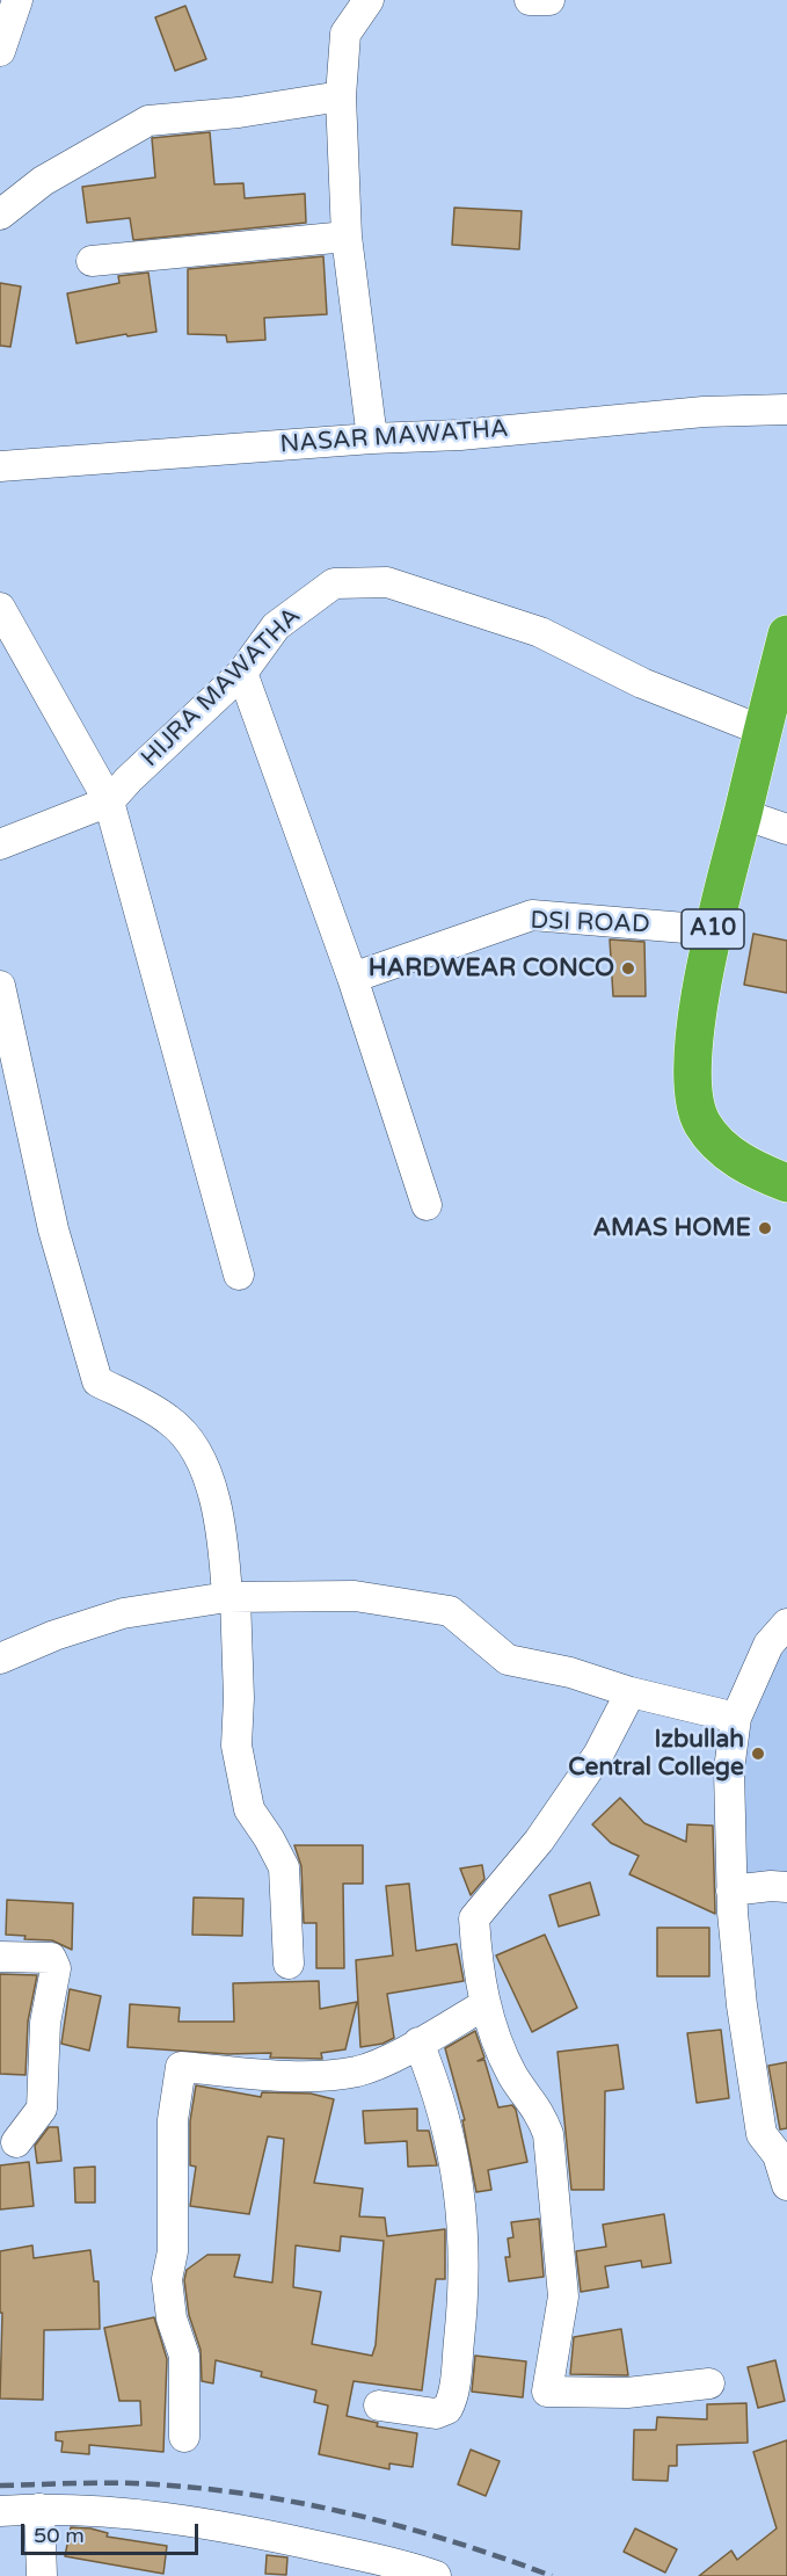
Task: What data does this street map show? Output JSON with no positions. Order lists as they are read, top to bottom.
{
  "streets": {
    "highway": ["A10"],
    "street": ["NASAR MAWATHA", "HIJRA MAWATHA", "DSI ROAD"]
  },
  "crossings": [
    ["HIJRA MAWATHA", "A10"],
    ["DSI ROAD", "A10"]
  ],
  "places": ["HARDWEAR CONCO", "AMAS HOME", "Izbullah Central College"],
  "scale_bar": "50 m"
}
